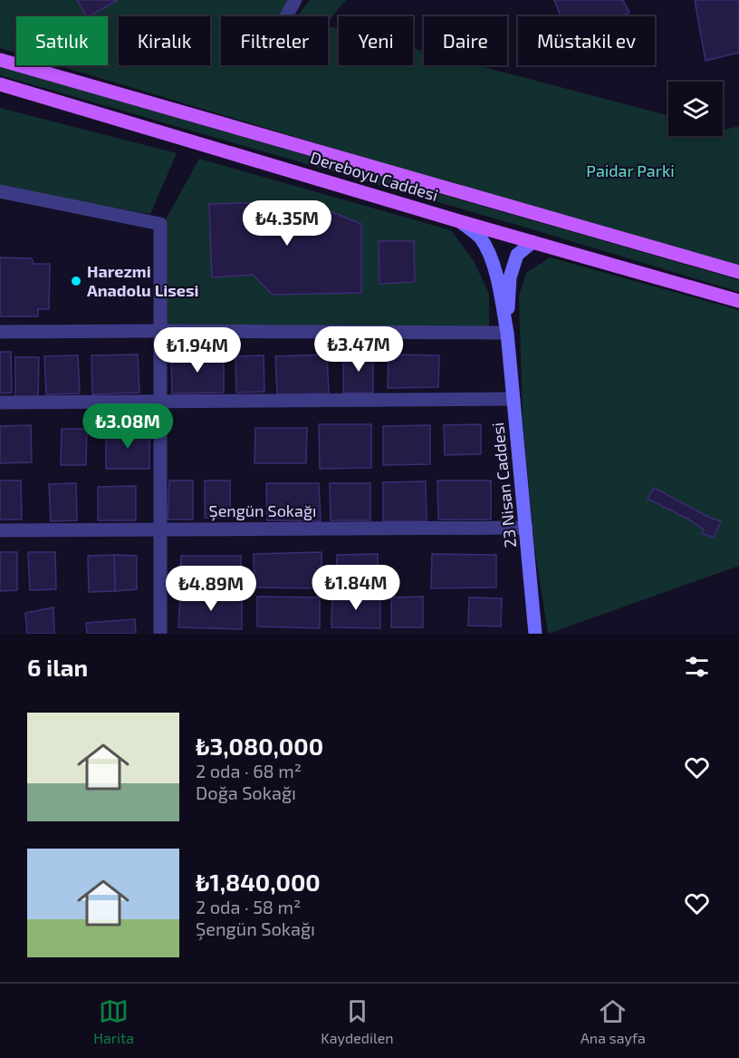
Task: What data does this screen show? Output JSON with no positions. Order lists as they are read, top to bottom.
{
  "streets": {
    "main road": ["Dereboyu Caddesi"],
    "street": ["23 Nisan Caddesi", "Şengün Sokağı"]
  },
  "crossings": [
    ["23 Nisan Caddesi", "Şengün Sokağı"]
  ],
  "parks": ["Paidar Parki"],
  "places": ["Harezmi Anadolu Lisesi"],
  "page": {
    "chip": [
      "Satılık",
      "Kiralık",
      "Filtreler",
      "Yeni",
      "Daire",
      "Müstakil ev"
    ],
    "price": [
      "₺4.35M",
      "₺3.47M",
      "₺1.94M",
      "₺3.08M",
      "₺1.84M",
      "₺4.89M"
    ],
    "heading": "6 ilan",
    "list": [
      {
        "name": "₺3,080,000",
        "note": "2 oda · 68 m² · Doğa Sokağı"
      },
      {
        "name": "₺1,840,000",
        "note": "2 oda · 58 m² · Şengün Sokağı"
      }
    ],
    "tabs": ["Harita", "Kaydedilen", "Ana sayfa"]
  }
}
